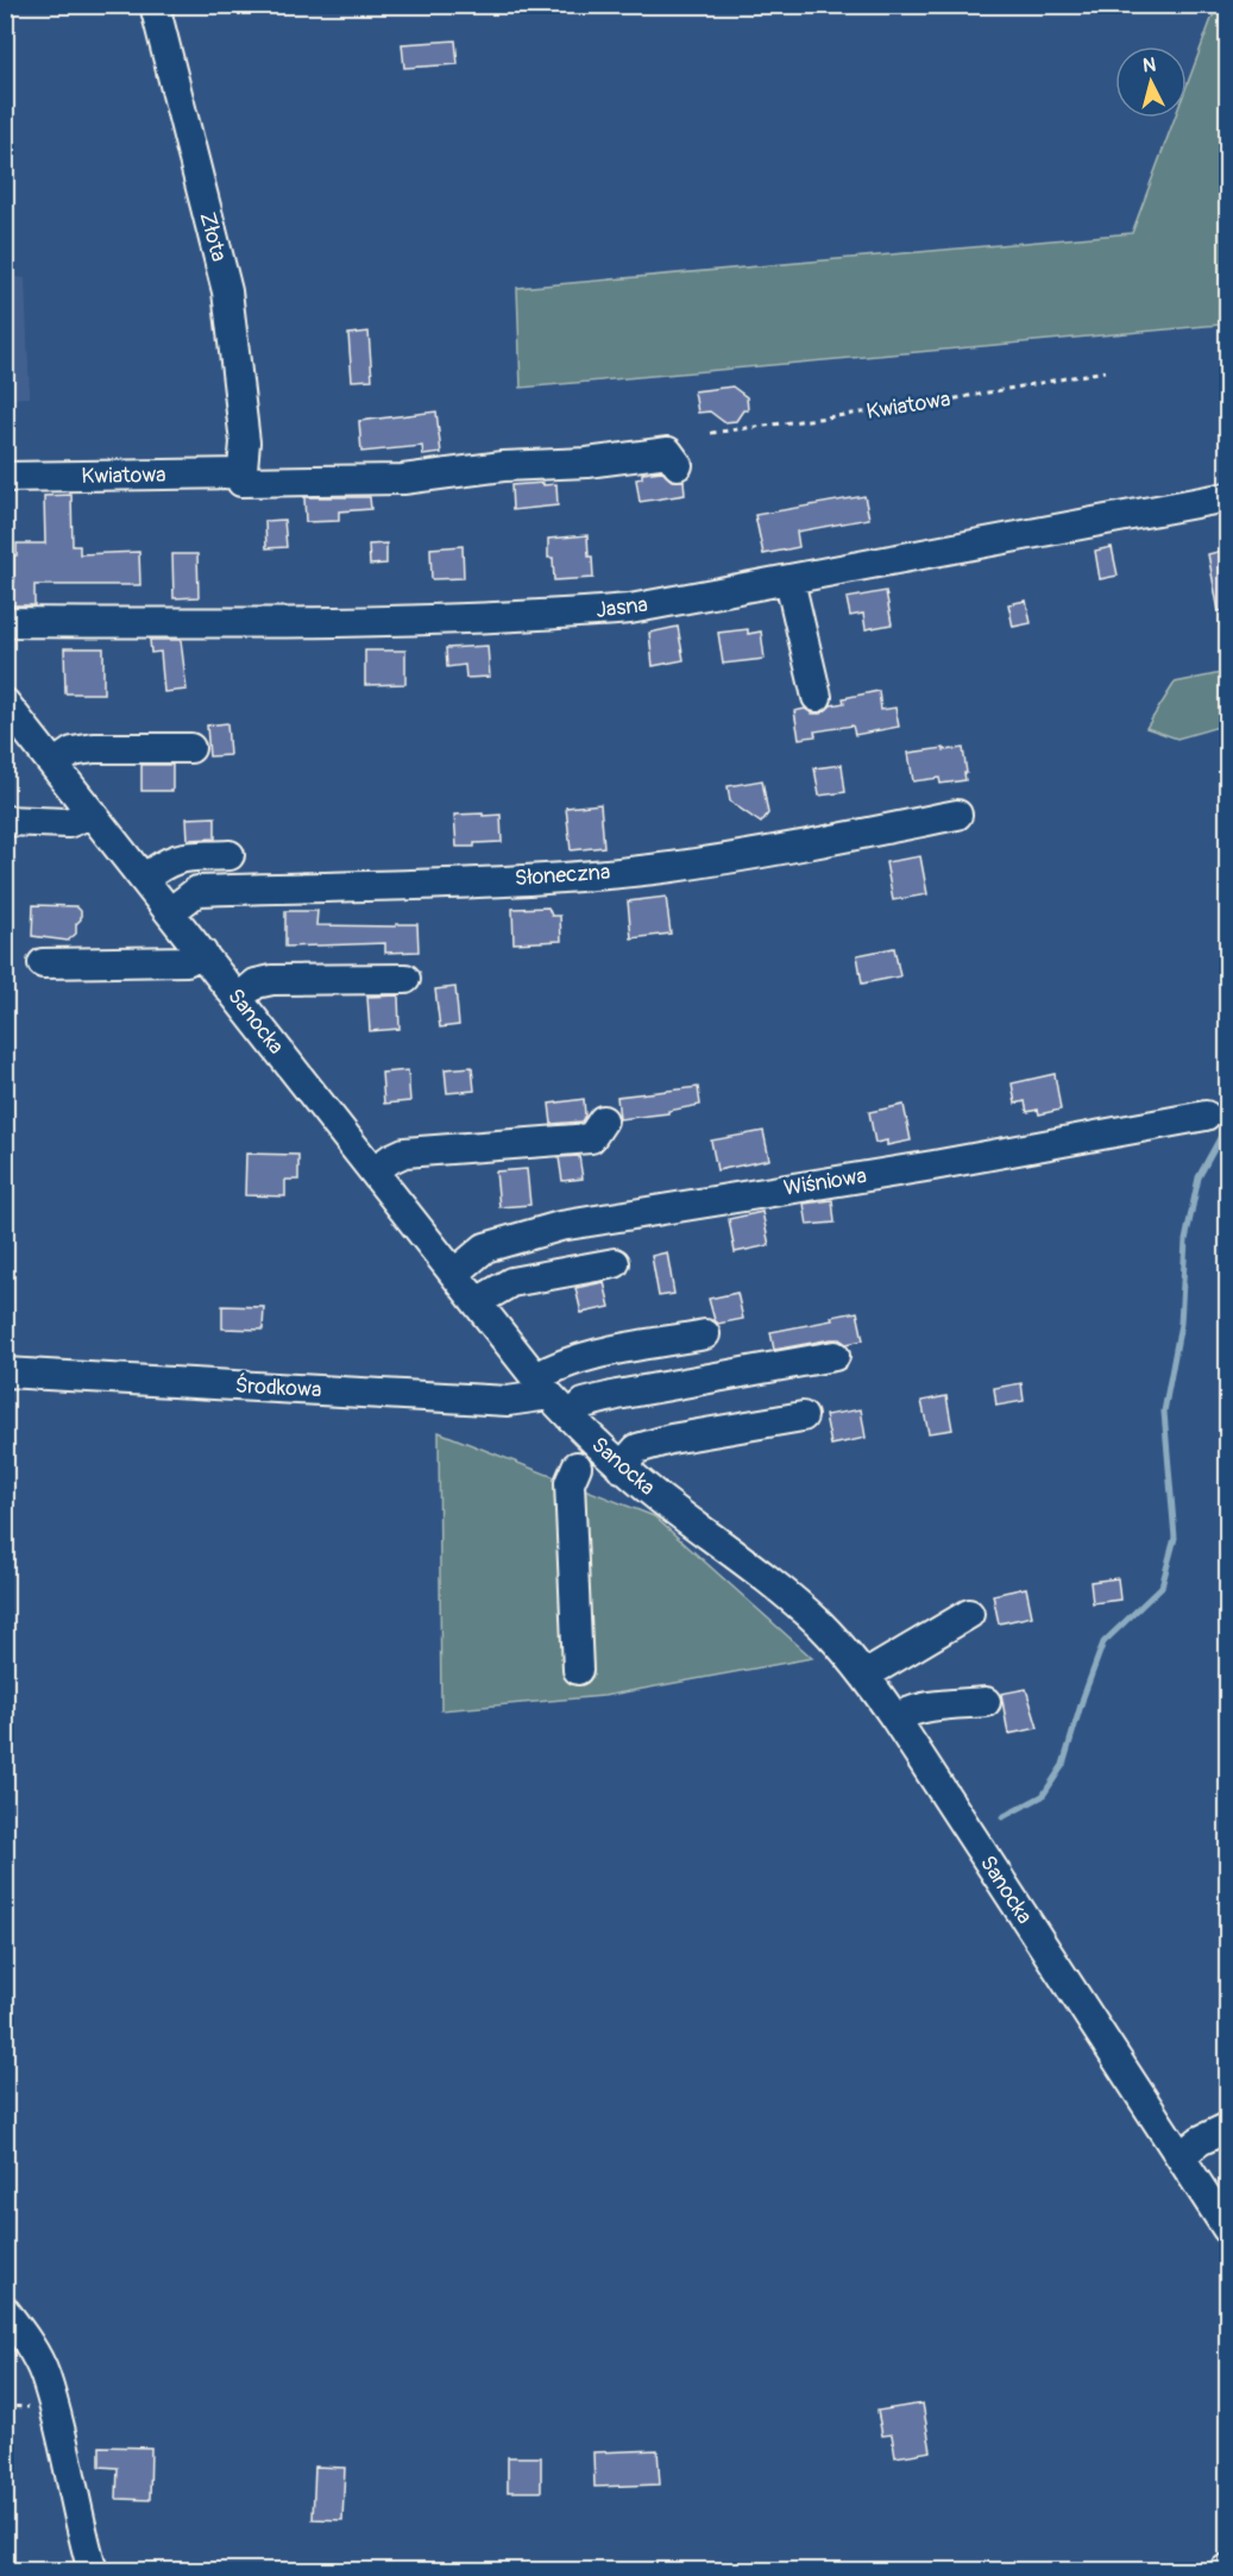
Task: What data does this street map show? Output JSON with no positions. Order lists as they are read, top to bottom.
{
  "streets": {
    "street": [
      "Złota",
      "Kwiatowa",
      "Jasna",
      "Słoneczna",
      "Sanocka",
      "Wiśniowa",
      "Środkowa"
    ]
  },
  "crossings": [
    ["Złota", "Kwiatowa"],
    ["Słoneczna", "Sanocka"],
    ["Sanocka", "Wiśniowa"],
    ["Sanocka", "Środkowa"]
  ],
  "north": "top"
}
